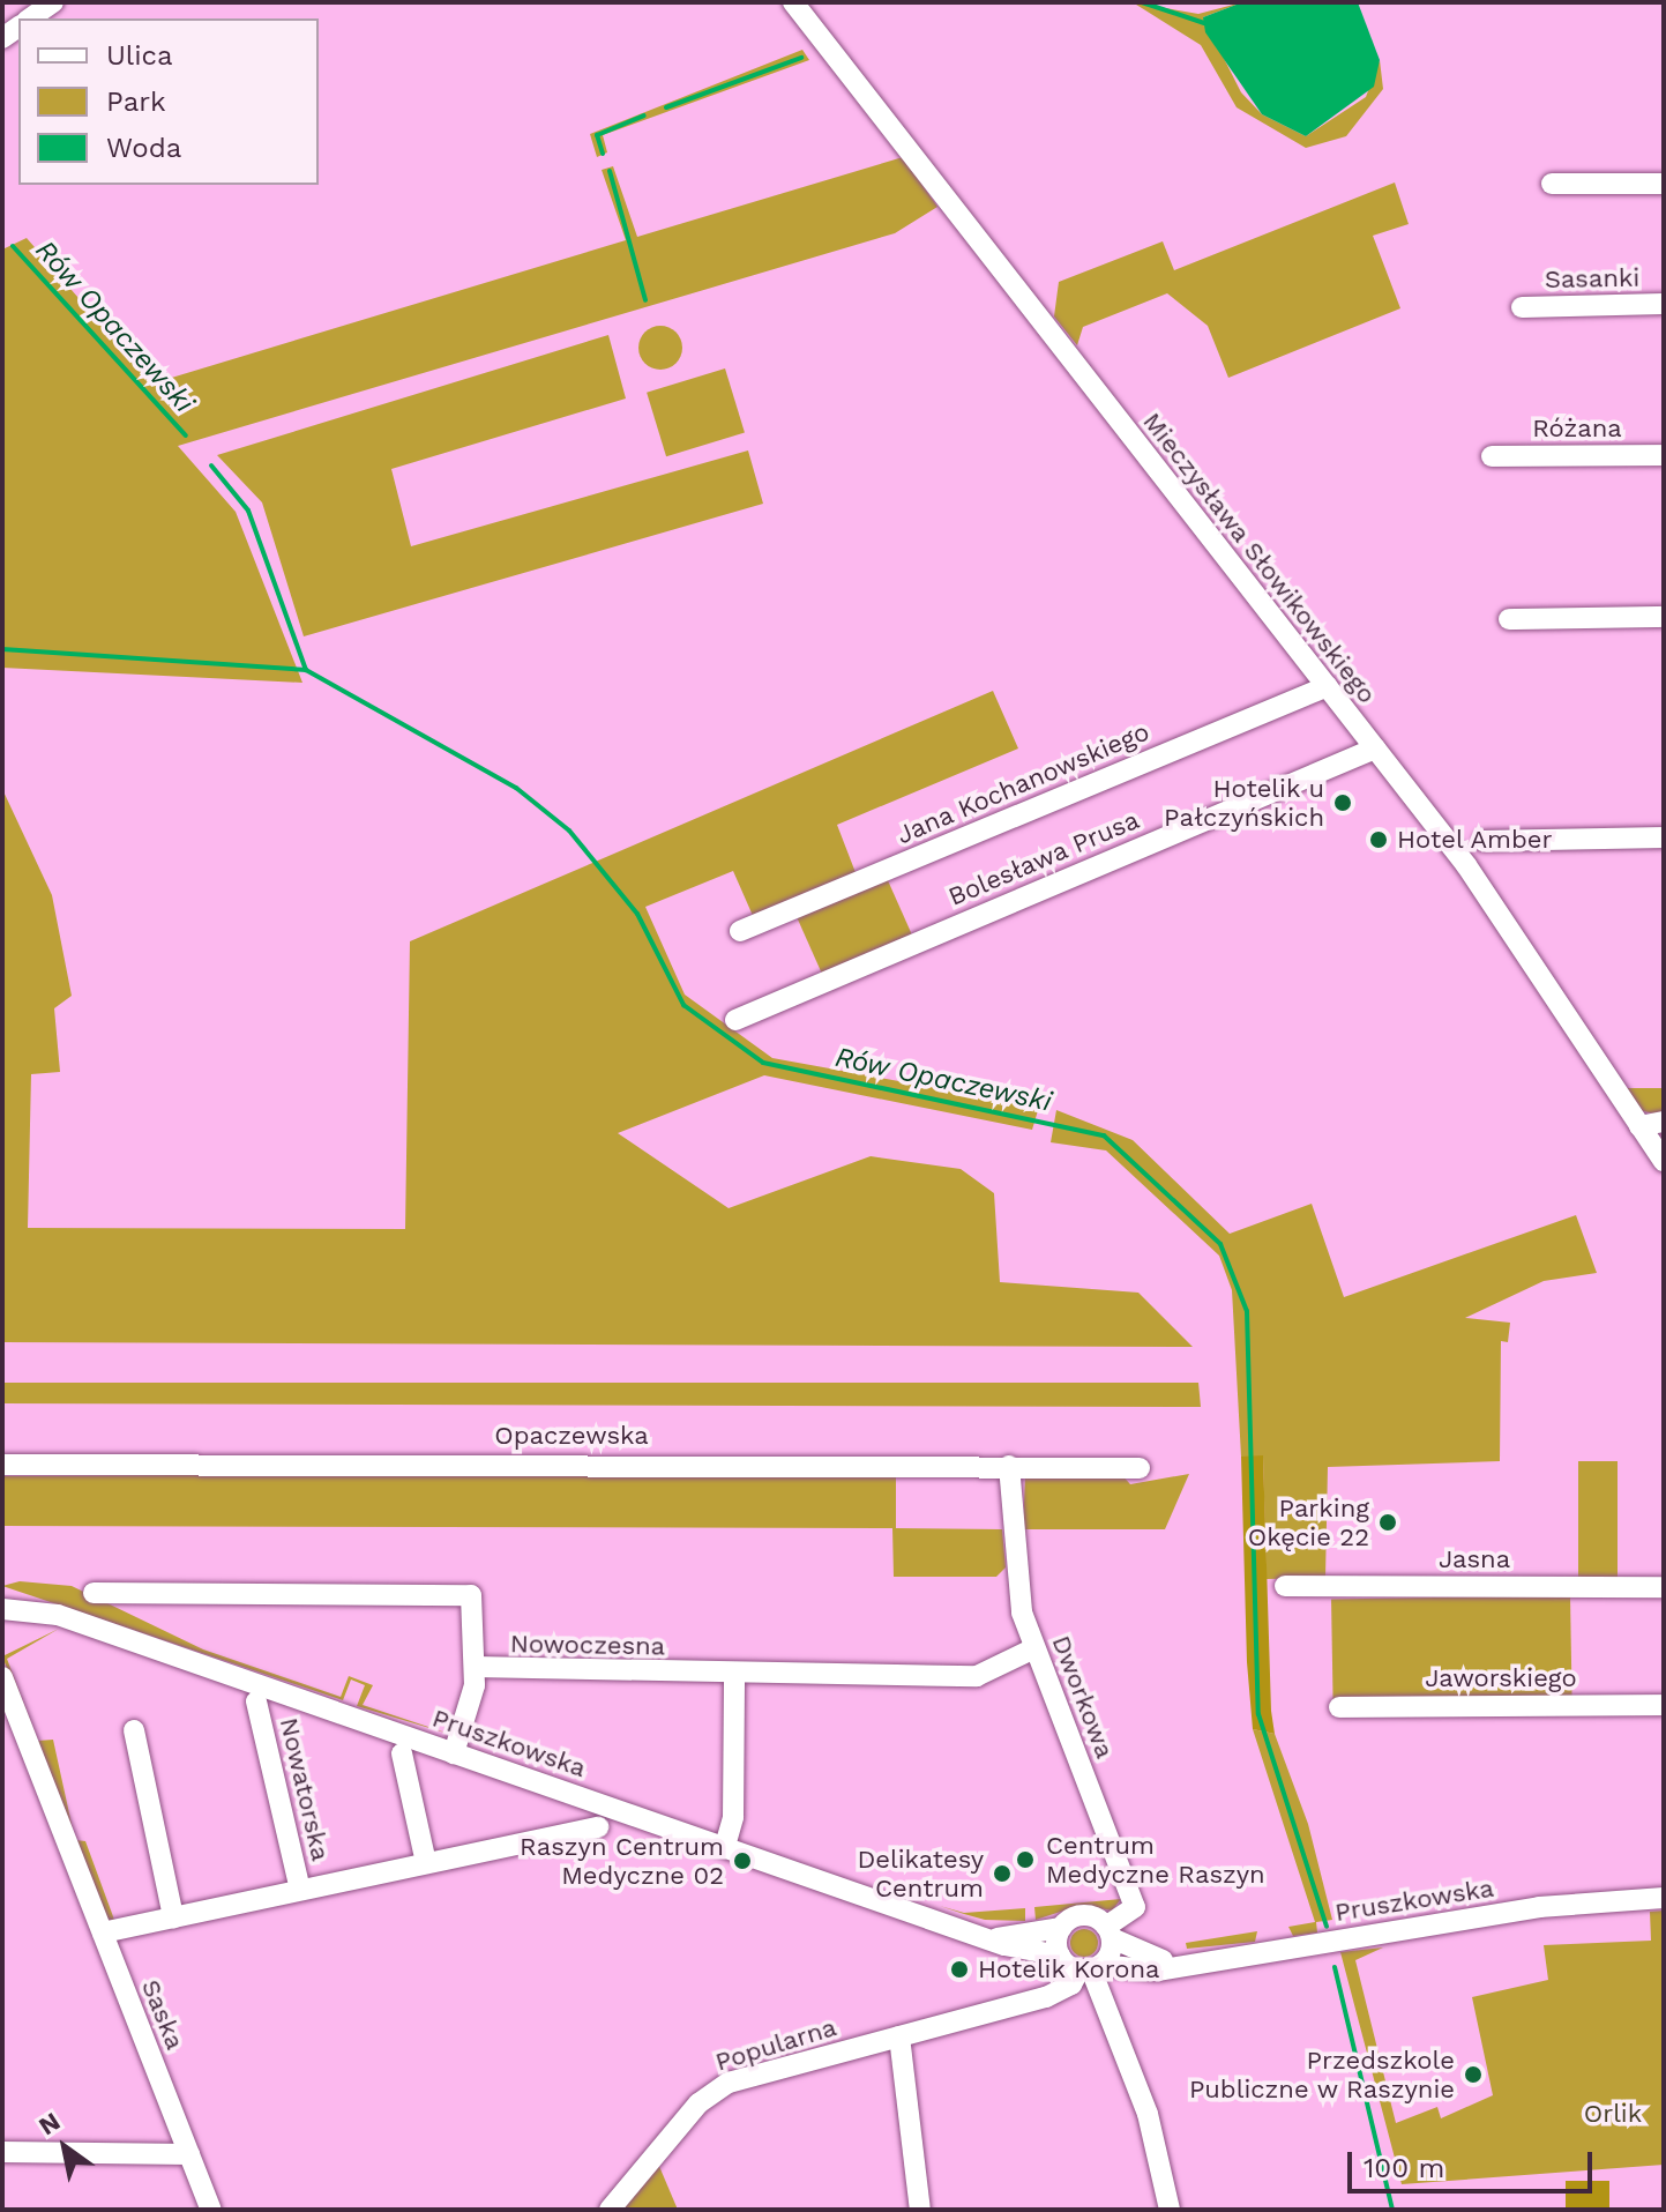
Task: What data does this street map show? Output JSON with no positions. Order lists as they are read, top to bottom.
{
  "streets": {
    "street": [
      "Sasanki",
      "Różana",
      "Mieczysława Słowikowskiego",
      "Jana Kochanowskiego",
      "Bolesława Prusa",
      "Opaczewska",
      "Jasna",
      "Nowoczesna",
      "Jaworskiego",
      "Dworkowa",
      "Pruszkowska",
      "Nowatorska",
      "Saska",
      "Popularna"
    ]
  },
  "crossings": [
    ["Mieczysława Słowikowskiego", "Jana Kochanowskiego"],
    ["Mieczysława Słowikowskiego", "Bolesława Prusa"],
    ["Opaczewska", "Dworkowa"],
    ["Nowoczesna", "Dworkowa"],
    ["Dworkowa", "Pruszkowska"],
    ["Pruszkowska", "Popularna"],
    ["Nowatorska", "Saska"]
  ],
  "water": ["Rów Opaczewski"],
  "parks": ["Orlik"],
  "places": [
    "Hotelik u Pałczyńskich",
    "Hotel Amber",
    "Parking Okęcie 22",
    "Centrum Medyczne Raszyn",
    "Raszyn Centrum Medyczne 02",
    "Delikatesy Centrum",
    "Hotelik Korona",
    "Przedszkole Publiczne w Raszynie"
  ],
  "legend": ["Ulica", "Park", "Woda"],
  "scale_bar": "100 m",
  "north": "top left"
}
